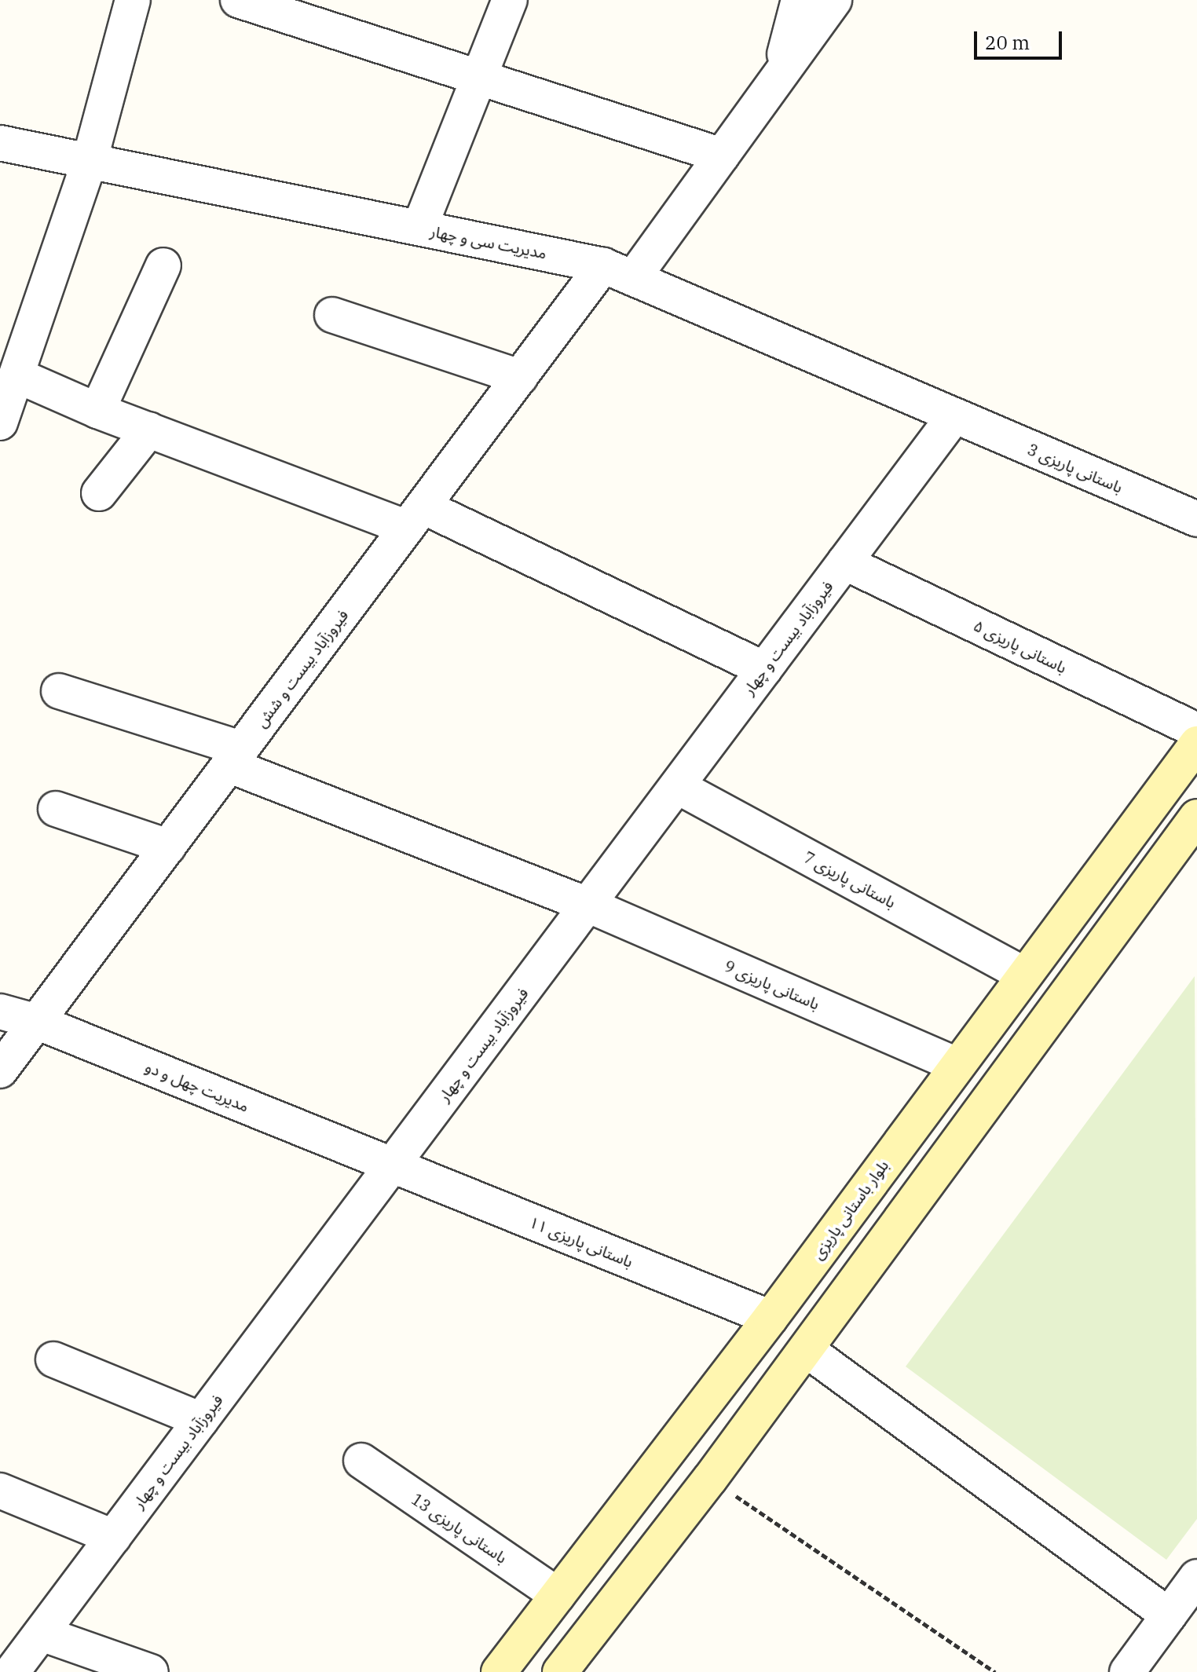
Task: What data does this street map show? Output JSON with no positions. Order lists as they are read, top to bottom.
{
  "streets": {
    "main road": ["بلوار باستانی پاریزی"],
    "street": [
      "مدیریت سی و چهار",
      "باستانی پاریزی 3",
      "فیروزآباد بیست و چهار",
      "باستانی پاریزی ۵",
      "فیروزآباد بیست و شش",
      "باستانی پاریزی 7",
      "باستانی پاریزی 9",
      "مدیریت چهل و دو",
      "باستانی پاریزی ۱۱",
      "باستانی پاریزی 13"
    ]
  },
  "crossings": [
    ["مدیریت سی و چهار", "باستانی پاریزی 3"],
    ["مدیریت سی و چهار", "فیروزآباد بیست و چهار"],
    ["مدیریت سی و چهار", "فیروزآباد بیست و شش"],
    ["باستانی پاریزی 3", "فیروزآباد بیست و چهار"],
    ["فیروزآباد بیست و چهار", "باستانی پاریزی ۵"],
    ["فیروزآباد بیست و چهار", "باستانی پاریزی 7"],
    ["فیروزآباد بیست و چهار", "باستانی پاریزی 9"],
    ["فیروزآباد بیست و چهار", "مدیریت چهل و دو"],
    ["فیروزآباد بیست و چهار", "باستانی پاریزی ۱۱"],
    ["فیروزآباد بیست و شش", "باستانی پاریزی 9"],
    ["فیروزآباد بیست و شش", "مدیریت چهل و دو"],
    ["باستانی پاریزی 7", "بلوار باستانی پاریزی"],
    ["باستانی پاریزی 9", "بلوار باستانی پاریزی"],
    ["مدیریت چهل و دو", "باستانی پاریزی ۱۱"],
    ["بلوار باستانی پاریزی", "باستانی پاریزی ۱۱"],
    ["بلوار باستانی پاریزی", "باستانی پاریزی 13"]
  ],
  "scale_bar": "20 m"
}
